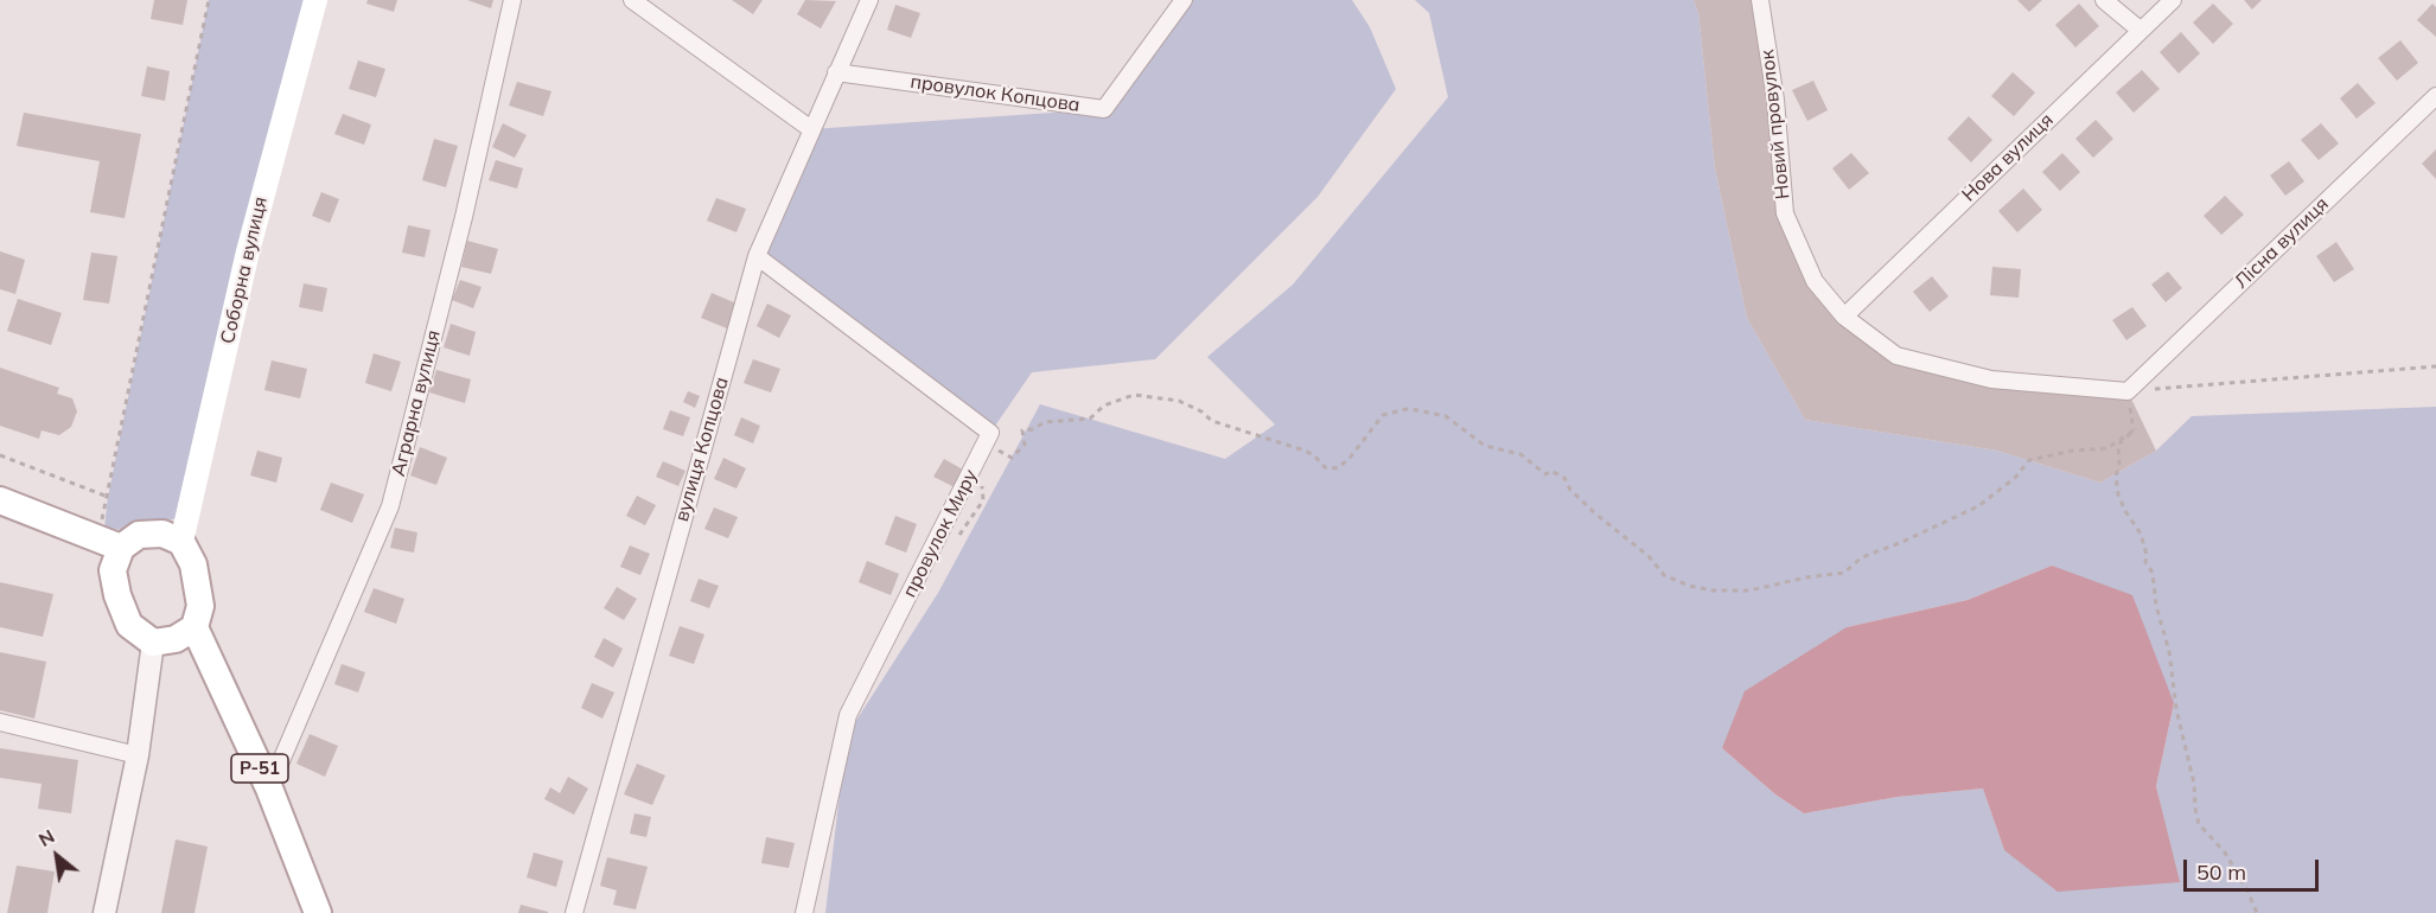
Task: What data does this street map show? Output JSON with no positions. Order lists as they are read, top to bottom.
{
  "streets": {
    "main road": ["Соборна вулиця", "Р-51"],
    "street": [
      "провулок Копцова",
      "Новий провулок",
      "Нова вулиця",
      "Лісна вулиця",
      "Аграрна вулиця",
      "вулиця Копцова",
      "провулок Миру"
    ]
  },
  "crossings": [
    ["провулок Копцова", "вулиця Копцова"],
    ["Новий провулок", "Нова вулиця"],
    ["Новий провулок", "Лісна вулиця"],
    ["Соборна вулиця", "Р-51"],
    ["Аграрна вулиця", "Р-51"],
    ["вулиця Копцова", "провулок Миру"]
  ],
  "scale_bar": "50 m",
  "north": "top left"
}
